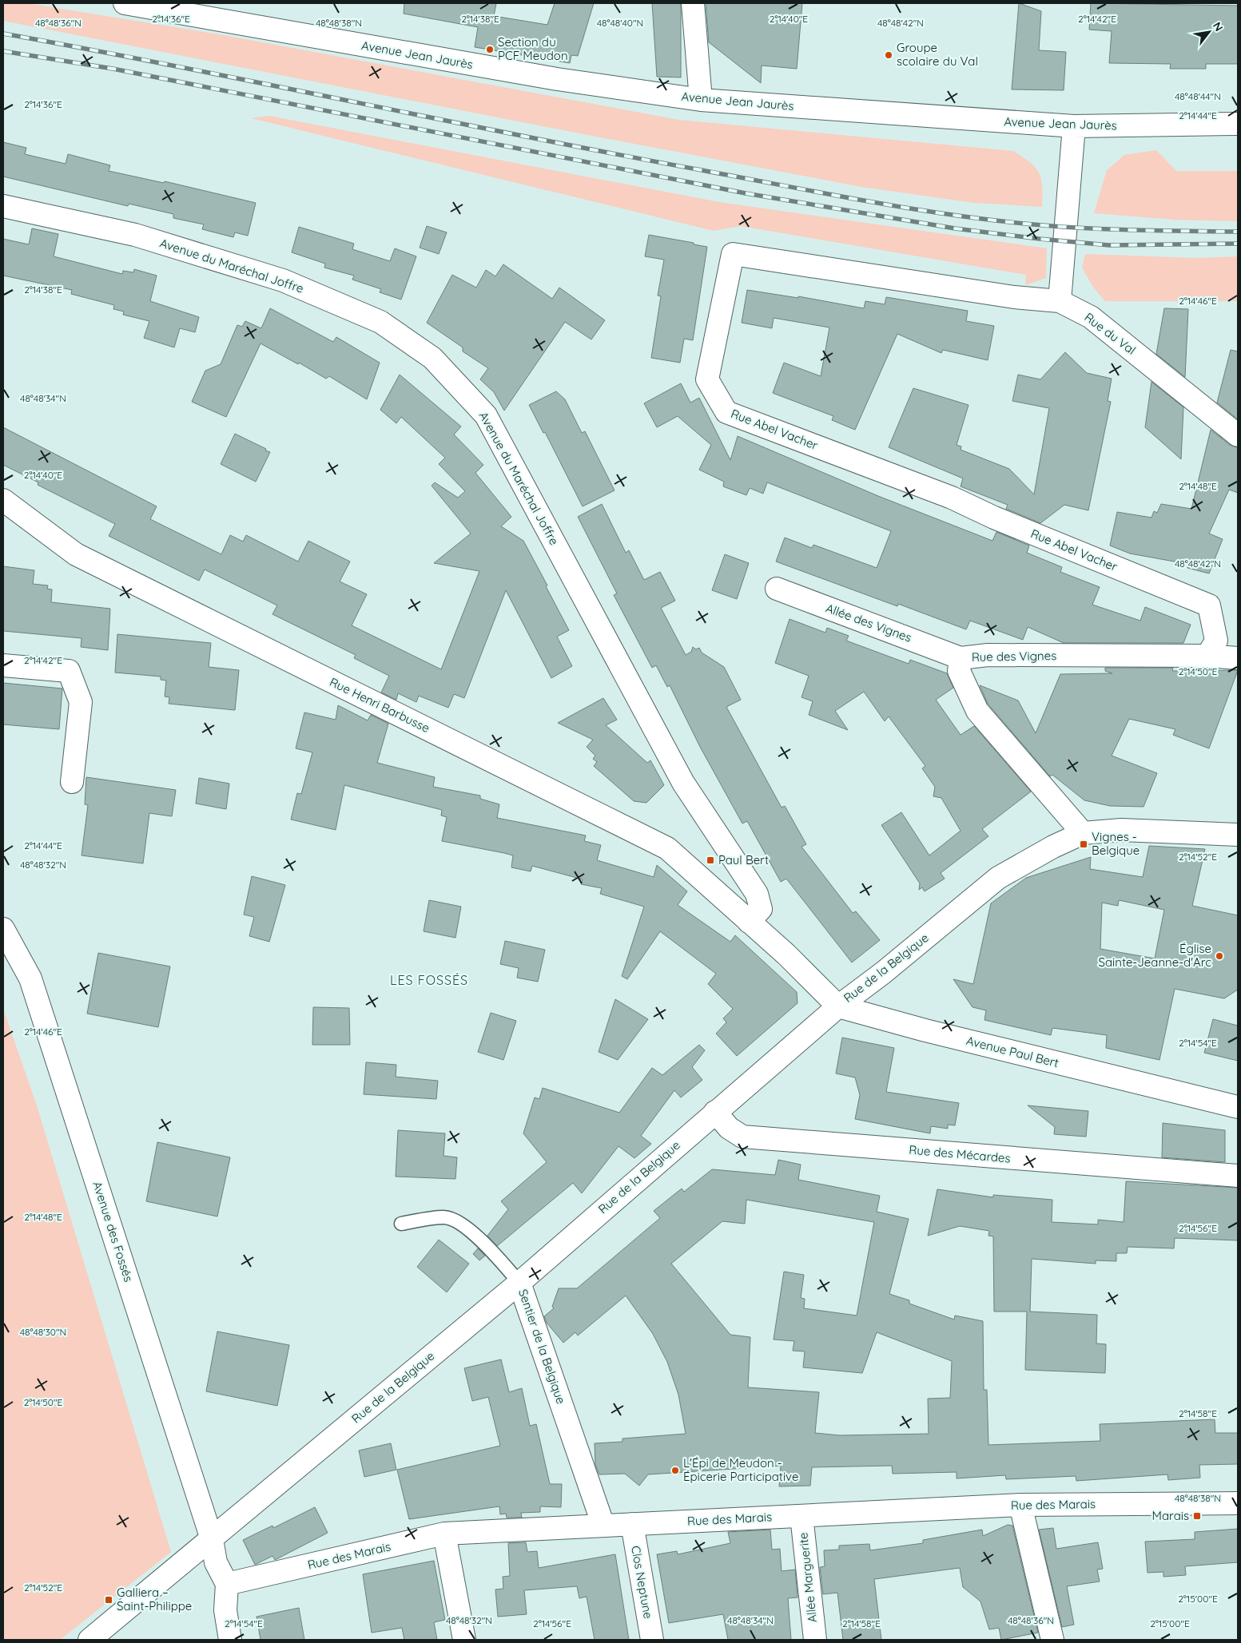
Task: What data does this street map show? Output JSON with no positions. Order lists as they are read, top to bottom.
{
  "streets": {
    "street": [
      "Avenue Jean Jaurès",
      "Avenue du Maréchal Joffre",
      "Rue du Val",
      "Rue Abel Vacher",
      "Allée des Vignes",
      "Rue des Vignes",
      "Rue Henri Barbusse",
      "Rue de la Belgique",
      "Avenue Paul Bert",
      "Rue des Mécardes",
      "Avenue des Fossés",
      "Sentier de la Belgique",
      "Rue des Marais",
      "Allée Marguerite",
      "Clos Neptune"
    ]
  },
  "crossings": [
    ["Avenue du Maréchal Joffre", "Rue Henri Barbusse"],
    ["Rue du Val", "Rue Abel Vacher"],
    ["Rue Abel Vacher", "Rue des Vignes"],
    ["Allée des Vignes", "Rue des Vignes"],
    ["Rue des Vignes", "Rue de la Belgique"],
    ["Rue de la Belgique", "Avenue Paul Bert"],
    ["Rue de la Belgique", "Rue des Mécardes"],
    ["Rue de la Belgique", "Avenue des Fossés"],
    ["Rue de la Belgique", "Sentier de la Belgique"],
    ["Avenue des Fossés", "Rue des Marais"],
    ["Sentier de la Belgique", "Rue des Marais"],
    ["Rue des Marais", "Allée Marguerite"],
    ["Rue des Marais", "Clos Neptune"]
  ],
  "districts": ["LES FOSSÉS"],
  "places": {
    "other": [
      "Section du PCF Meudon",
      "Groupe scolaire du Val",
      "Église Sainte-Jeanne-d'Arc",
      "L'Épi de Meudon - Épicerie Participative"
    ],
    "transit": [
      "Vignes - Belgique",
      "Paul Bert",
      "Marais",
      "Galliera – Saint-Philippe"
    ]
  },
  "north": "top right",
  "coordinates": [
    "2°14'36\"E",
    "2°14'38\"E",
    "2°14'40\"E",
    "2°14'42\"E",
    "48°48'36\"N",
    "48°48'38\"N",
    "48°48'40\"N",
    "48°48'42\"N",
    "48°48'44\"N",
    "2°14'44\"E",
    "2°14'46\"E",
    "48°48'34\"N",
    "2°14'48\"E",
    "2°14'50\"E",
    "2°14'52\"E",
    "48°48'32\"N",
    "2°14'54\"E",
    "2°14'56\"E",
    "48°48'30\"N",
    "2°14'58\"E",
    "2°15'00\"E"
  ]
}
